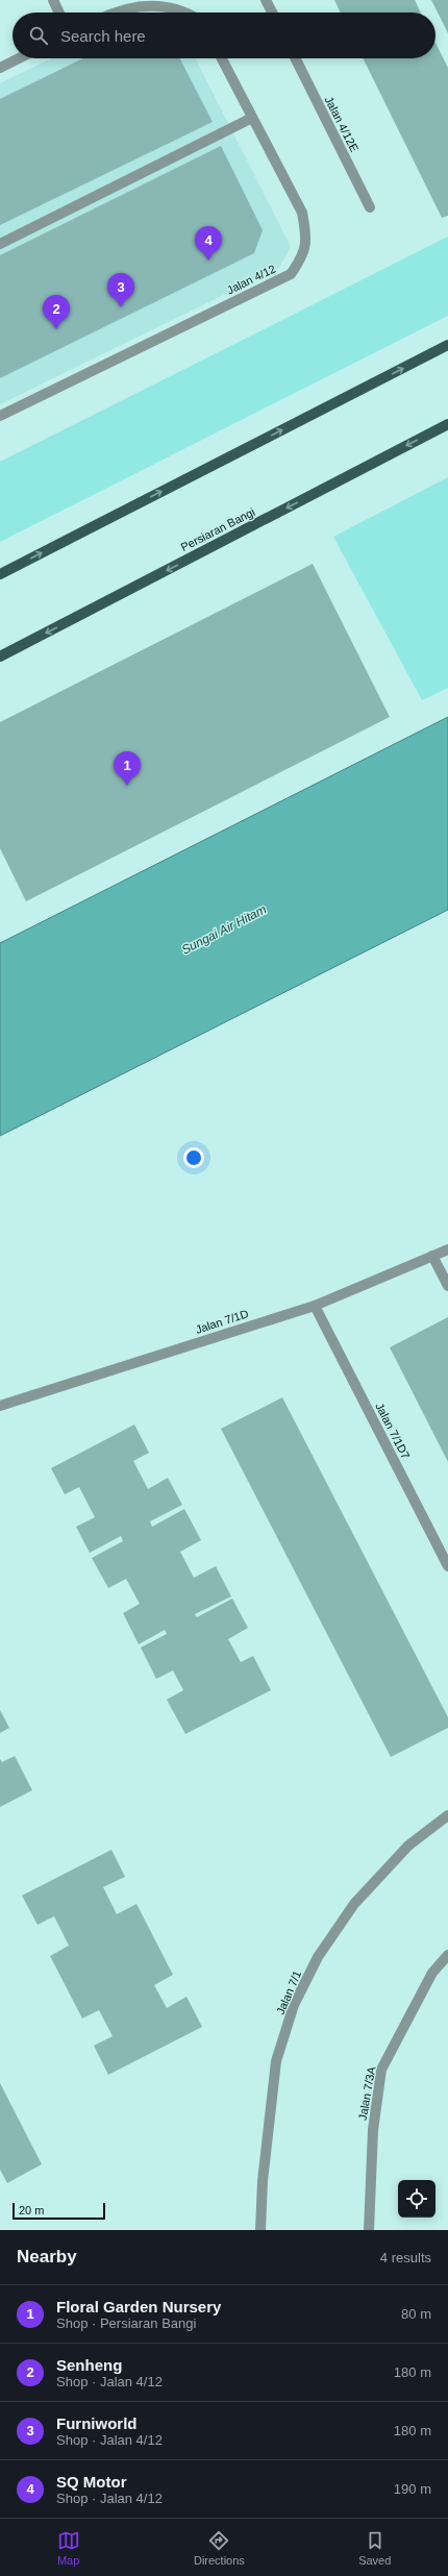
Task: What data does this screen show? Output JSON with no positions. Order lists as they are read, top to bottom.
{
  "streets": {
    "main road": ["Persiaran Bangi"],
    "street": [
      "Jalan 4/12E",
      "Jalan 4/12",
      "Jalan 7/1D",
      "Jalan 7/1D7",
      "Jalan 7/1",
      "Jalan 7/3A"
    ]
  },
  "crossings": [
    ["Jalan 7/1D", "Jalan 7/1D7"]
  ],
  "water": ["Sungai Air Hitam"],
  "scale_bar": "20 m",
  "page": {
    "search": "Search here",
    "pins": [
      "4",
      "3",
      "2",
      "1"
    ],
    "scale": "20 m",
    "heading": ["Nearby", "4 results"],
    "list": [
      {
        "mark": "1",
        "name": "Floral Garden Nursery",
        "note": "Shop · Persiaran Bangi",
        "value": "80 m"
      },
      {
        "mark": "2",
        "name": "Senheng",
        "note": "Shop · Jalan 4/12",
        "value": "180 m"
      },
      {
        "mark": "3",
        "name": "Furniworld",
        "note": "Shop · Jalan 4/12",
        "value": "180 m"
      },
      {
        "mark": "4",
        "name": "SQ Motor",
        "note": "Shop · Jalan 4/12",
        "value": "190 m"
      }
    ],
    "nav": ["Map", "Directions", "Saved"]
  }
}
